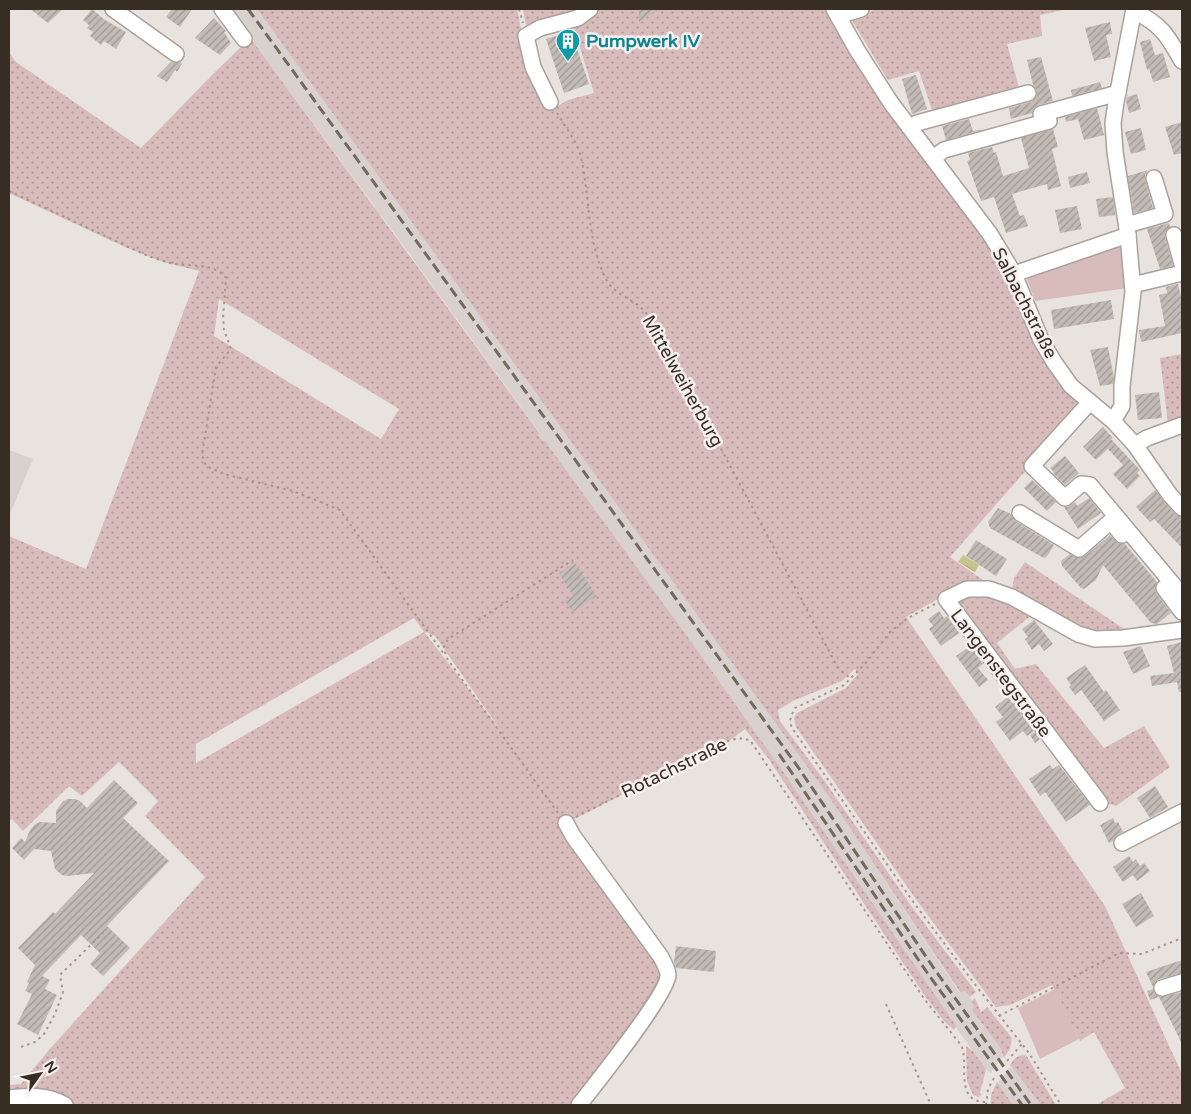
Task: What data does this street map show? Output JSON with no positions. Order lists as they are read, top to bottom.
{
  "streets": {
    "street": ["Salbachstraße", "Langenstegstraße"],
    "path": ["Mittelweiherburg", "Rotachstraße"]
  },
  "places": {
    "building": ["Pumpwerk IV"]
  },
  "north": "top right"
}
